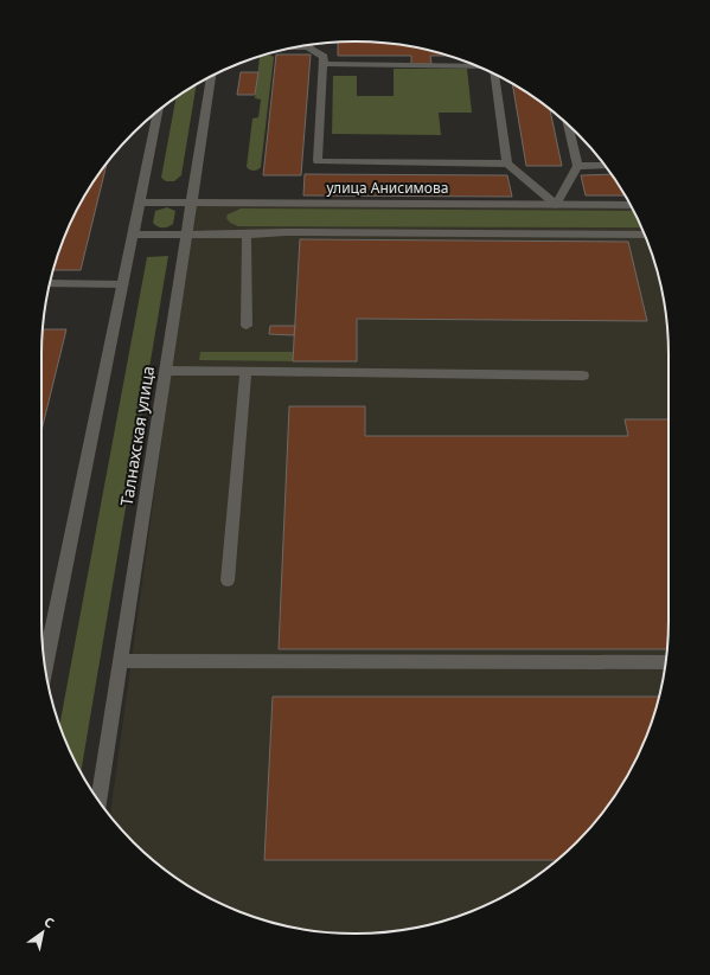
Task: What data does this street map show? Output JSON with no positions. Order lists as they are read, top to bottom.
{
  "streets": {
    "street": ["улица Анисимова", "Талнахская улица"]
  },
  "crossings": [
    ["улица Анисимова", "Талнахская улица"]
  ],
  "north": "top right"
}
